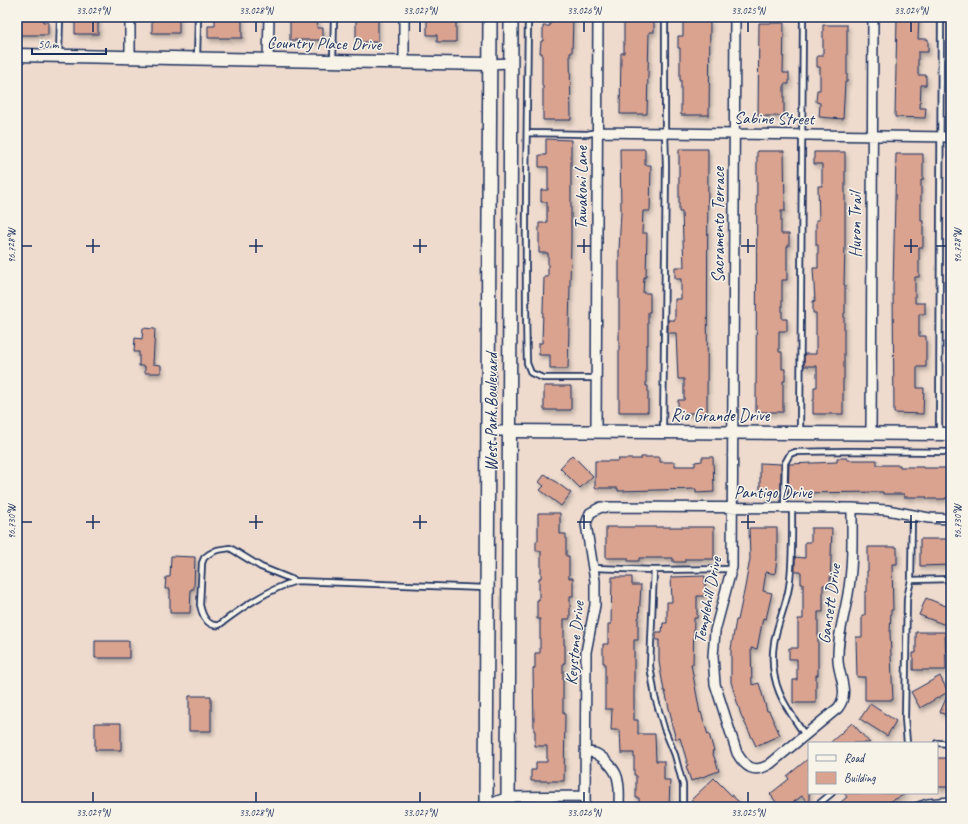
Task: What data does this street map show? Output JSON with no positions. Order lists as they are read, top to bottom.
{
  "streets": {
    "main road": ["West Park Boulevard"],
    "street": [
      "Country Place Drive",
      "Sabine Street",
      "Tawakoni Lane",
      "Sacramento Terrace",
      "Huron Trail",
      "Rio Grande Drive",
      "Pantigo Drive",
      "Templehill Drive",
      "Gansett Drive",
      "Keystone Drive"
    ]
  },
  "crossings": [
    ["Country Place Drive", "West Park Boulevard"],
    ["Sabine Street", "Tawakoni Lane"],
    ["Sabine Street", "Sacramento Terrace"],
    ["Sabine Street", "Huron Trail"],
    ["Tawakoni Lane", "Rio Grande Drive"],
    ["Sacramento Terrace", "Rio Grande Drive"],
    ["Sacramento Terrace", "Templehill Drive"],
    ["Huron Trail", "Rio Grande Drive"],
    ["West Park Boulevard", "Rio Grande Drive"],
    ["Rio Grande Drive", "Templehill Drive"],
    ["Pantigo Drive", "Templehill Drive"],
    ["Pantigo Drive", "Gansett Drive"],
    ["Pantigo Drive", "Keystone Drive"],
    ["Templehill Drive", "Gansett Drive"]
  ],
  "legend": ["Road", "Building"],
  "scale_bar": "50 m",
  "coordinates": [
    "33.029°N",
    "33.028°N",
    "33.027°N",
    "33.026°N",
    "33.025°N",
    "33.024°N",
    "96.728°W",
    "96.730°W"
  ]
}
